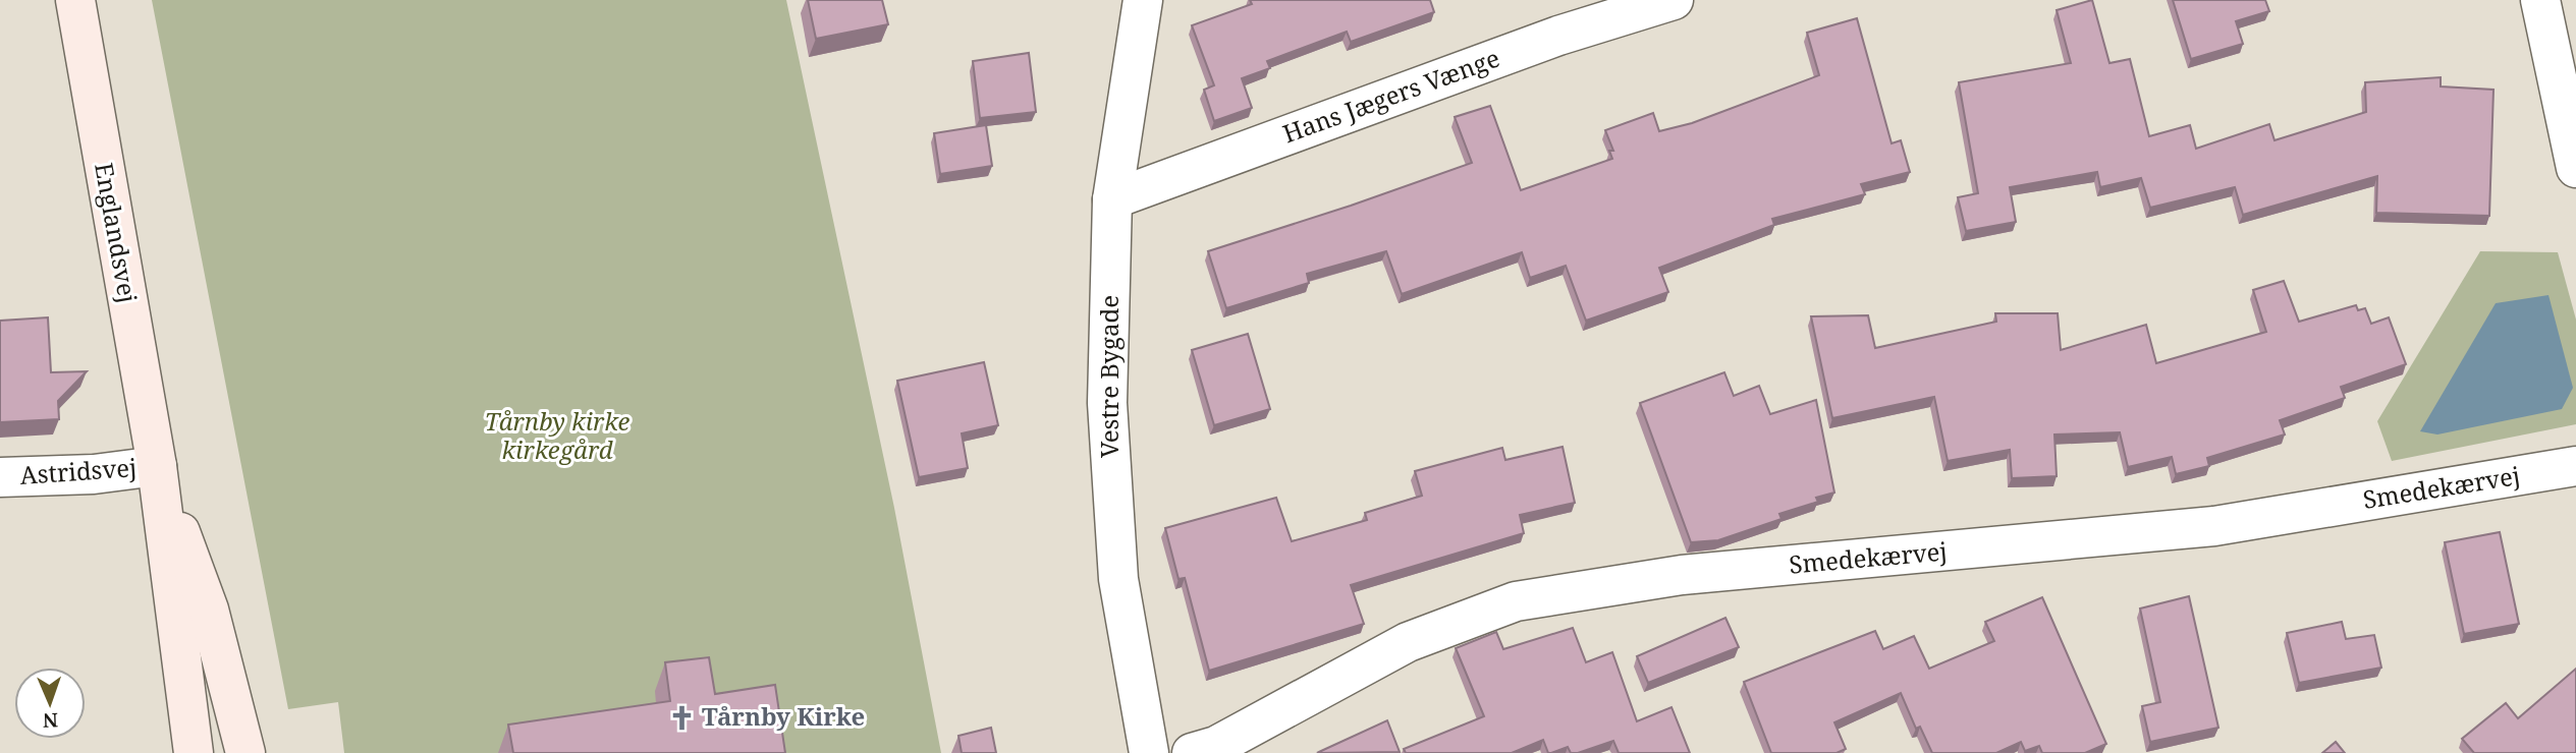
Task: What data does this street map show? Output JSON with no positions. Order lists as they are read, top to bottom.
{
  "streets": {
    "main road": ["Englandsvej"],
    "street": [
      "Hans Jægers Vænge",
      "Vestre Bygade",
      "Astridsvej",
      "Smedekærvej"
    ]
  },
  "crossings": [
    ["Hans Jægers Vænge", "Vestre Bygade"],
    ["Englandsvej", "Astridsvej"]
  ],
  "parks": ["Tårnby kirke kirkegård"],
  "places": {
    "church": ["Tårnby Kirke"]
  },
  "north": "bottom"
}
